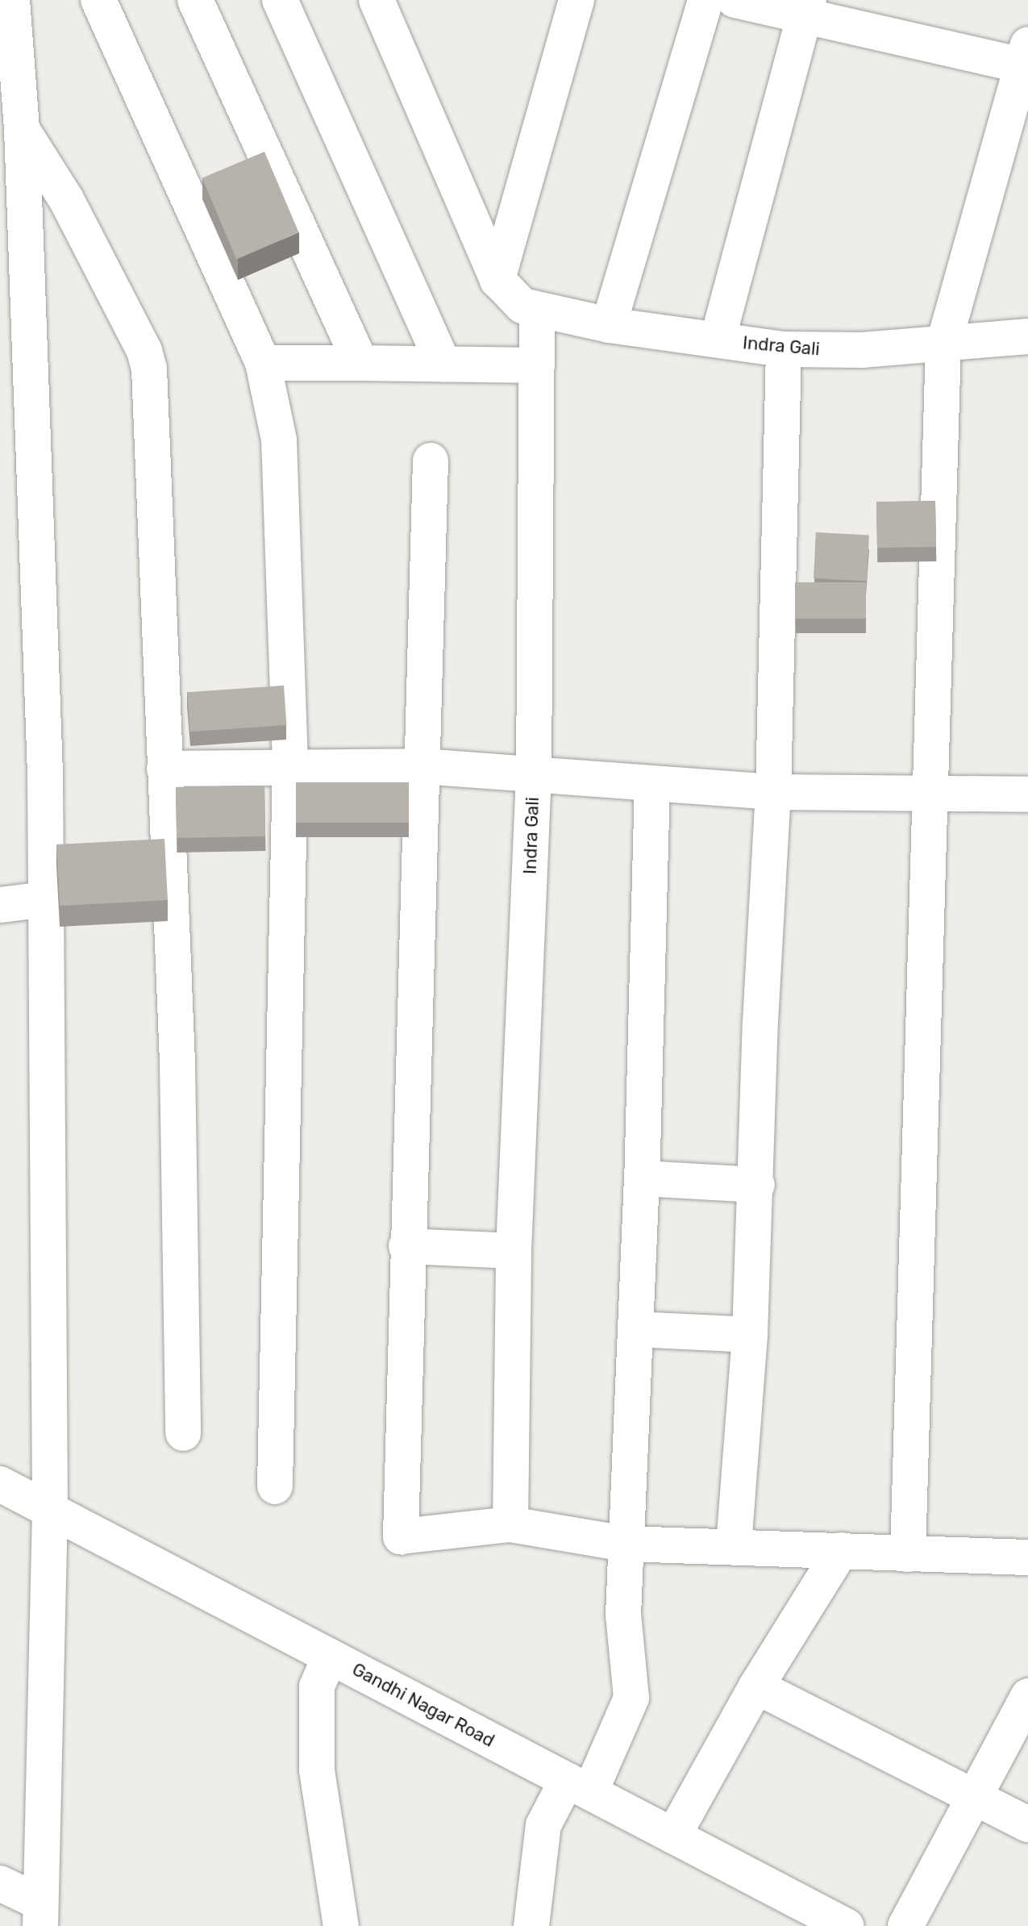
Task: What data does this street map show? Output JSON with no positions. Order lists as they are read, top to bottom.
{
  "streets": {
    "street": ["Indra Gali", "Gandhi Nagar Road"]
  }
}
